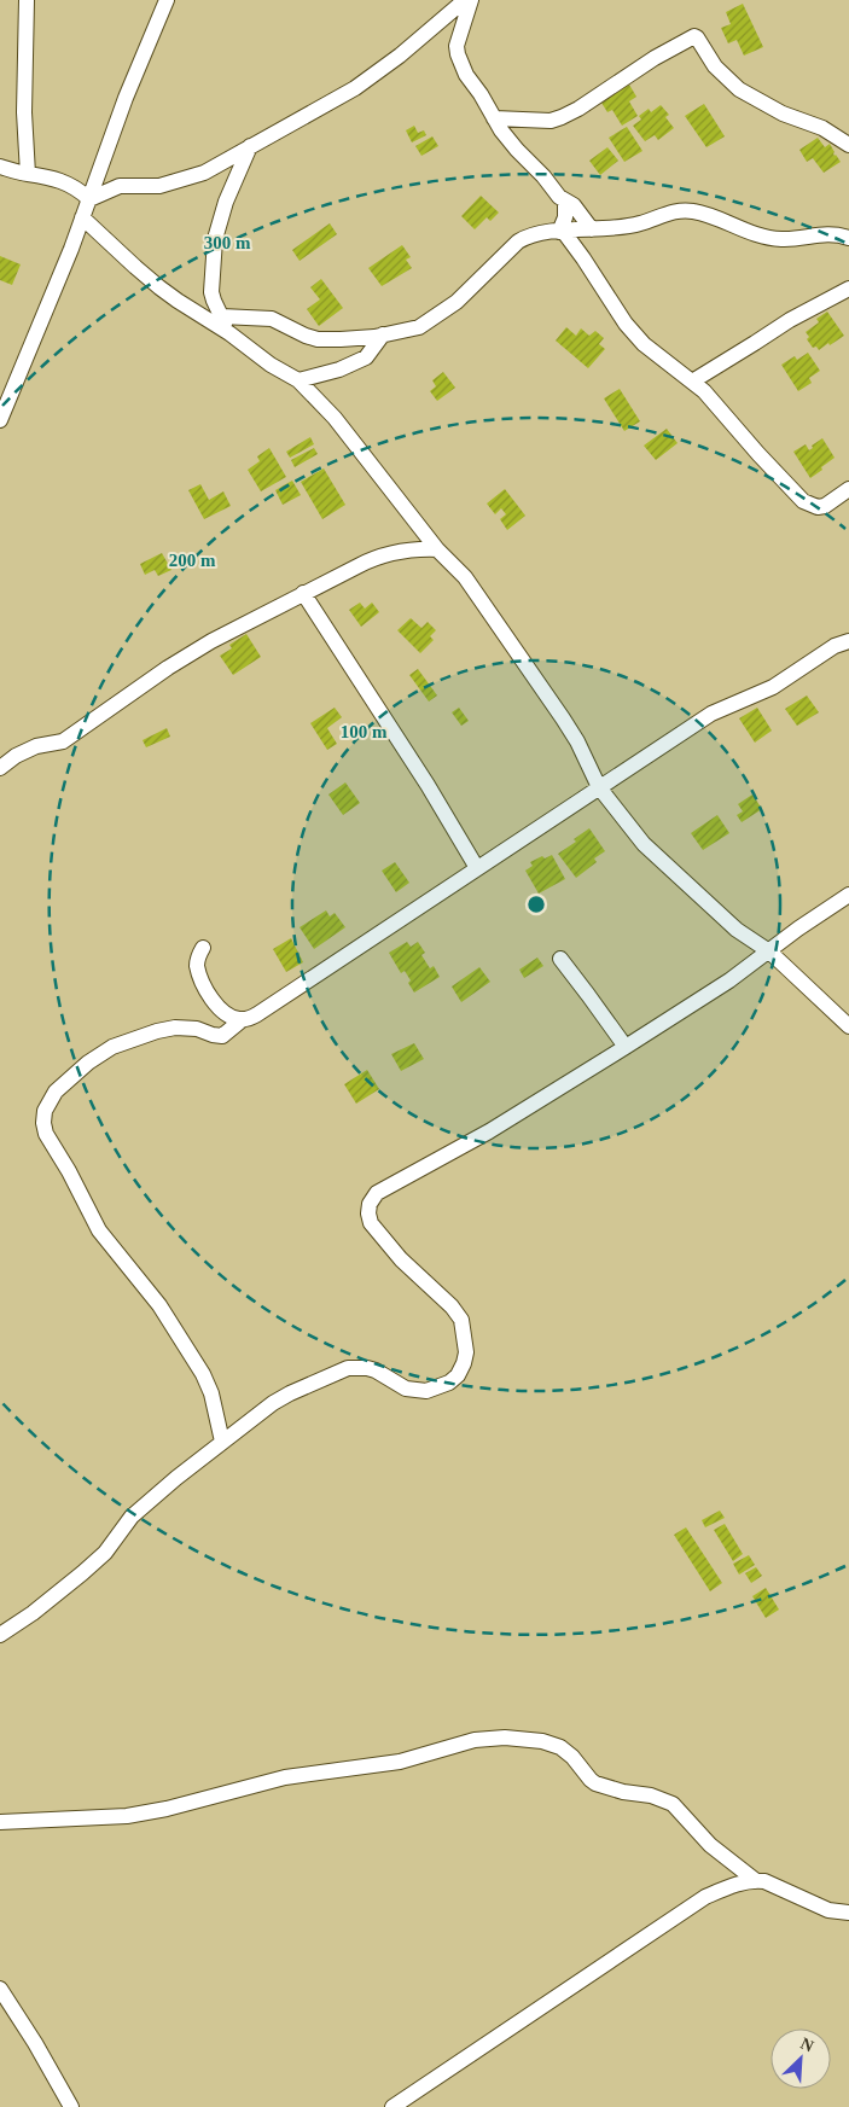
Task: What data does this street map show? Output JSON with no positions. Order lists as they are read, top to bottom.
{
  "north": "top right",
  "rings": ["300 m", "200 m", "100 m"]
}
